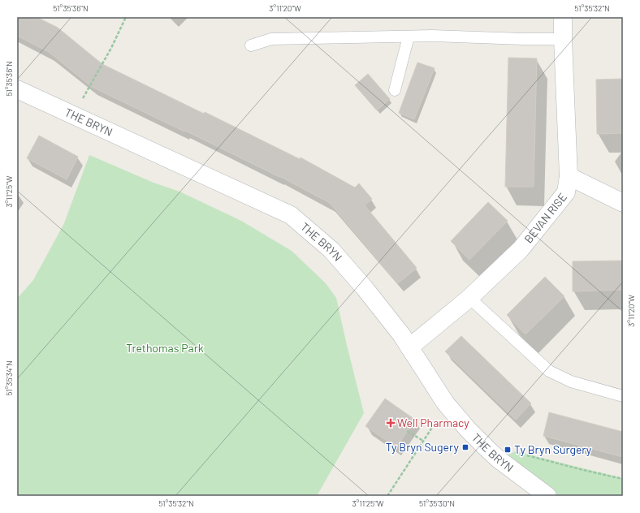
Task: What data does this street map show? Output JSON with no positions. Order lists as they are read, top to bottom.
{
  "streets": {
    "street": ["THE BRYN", "BEVAN RISE"]
  },
  "crossings": [
    ["THE BRYN", "BEVAN RISE"]
  ],
  "parks": ["Trethomas Park"],
  "places": {
    "health": ["Well Pharmacy"],
    "transit": ["Ty Bryn Sugery", "Ty Bryn Surgery"]
  },
  "coordinates": [
    "51°35'36\"N",
    "3°11'20\"W",
    "51°35'32\"N",
    "3°11'25\"W",
    "51°35'34\"N",
    "51°35'30\"N"
  ]
}
